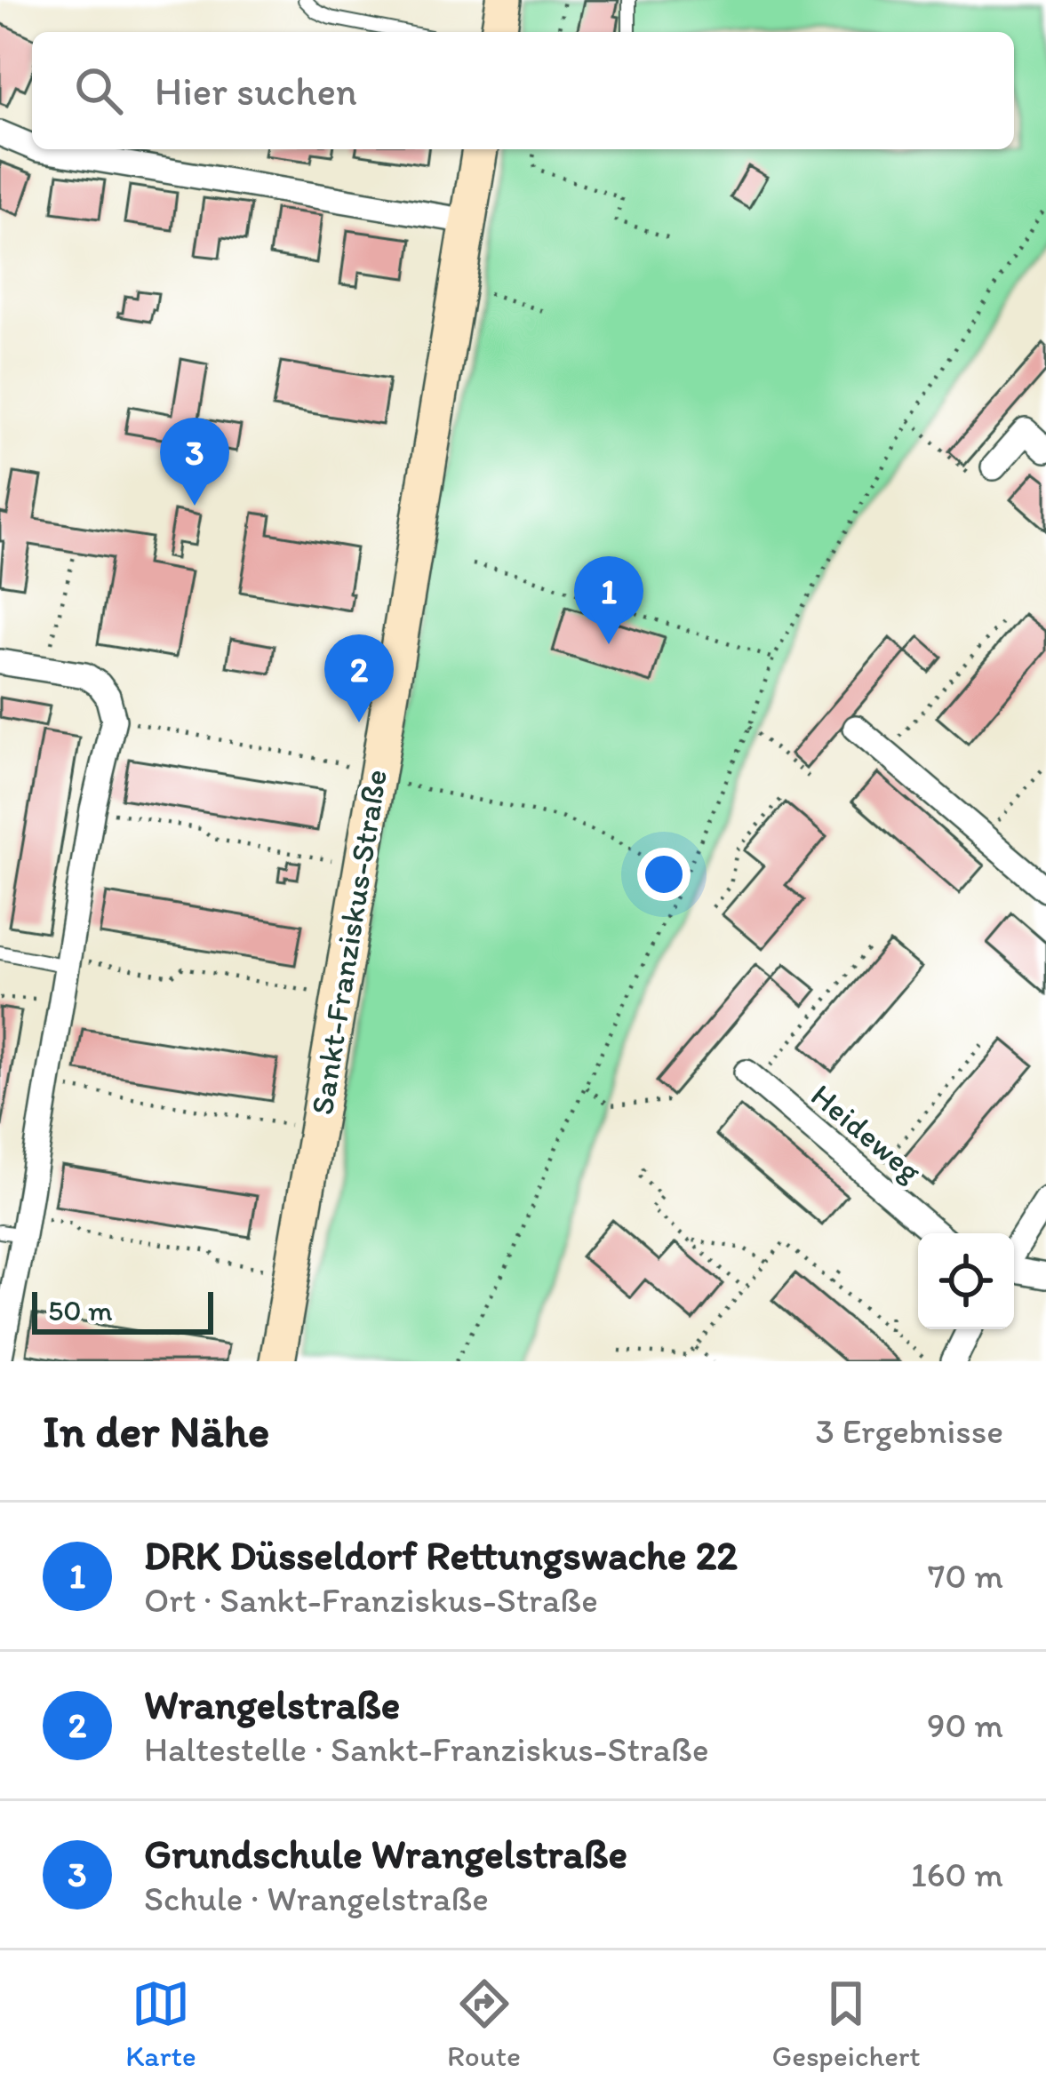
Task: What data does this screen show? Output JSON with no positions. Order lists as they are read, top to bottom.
{
  "streets": {
    "main road": ["Sankt-Franziskus-Straße"],
    "street": ["Heideweg"]
  },
  "scale_bar": "50 m",
  "page": {
    "search": "Hier suchen",
    "pins": ["3", "1", "2"],
    "scale": "50 m",
    "heading": ["In der Nähe", "3 Ergebnisse"],
    "list": [
      {
        "mark": "1",
        "name": "DRK Düsseldorf Rettungswache 22",
        "note": "Ort · Sankt-Franziskus-Straße",
        "value": "70 m"
      },
      {
        "mark": "2",
        "name": "Wrangelstraße",
        "note": "Haltestelle · Sankt-Franziskus-Straße",
        "value": "90 m"
      },
      {
        "mark": "3",
        "name": "Grundschule Wrangelstraße",
        "note": "Schule · Wrangelstraße",
        "value": "160 m"
      }
    ],
    "nav": ["Karte", "Route", "Gespeichert"]
  }
}
